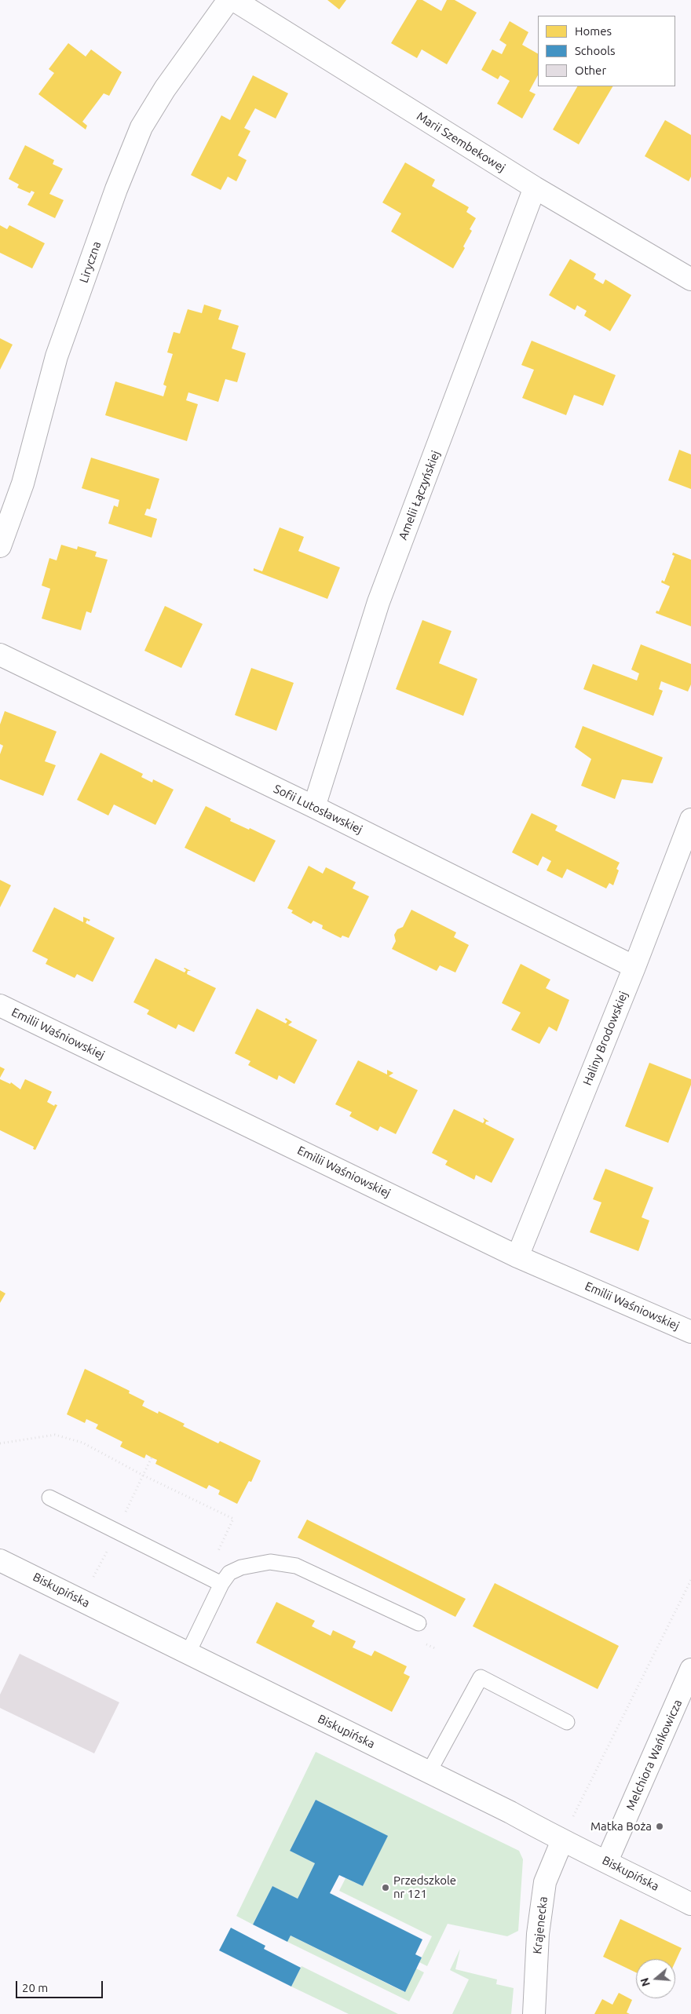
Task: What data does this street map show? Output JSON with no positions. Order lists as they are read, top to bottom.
{
  "streets": {
    "street": [
      "Marii Szembekowej",
      "Liryczna",
      "Amelii Łączyńskiej",
      "Sofii Lutosławskiej",
      "Emilii Waśniowskiej",
      "Haliny Brodowskiej",
      "Biskupińska",
      "Melchiora Wańkowicza",
      "Krajenecka"
    ]
  },
  "crossings": [
    ["Marii Szembekowej", "Amelii Łączyńskiej"],
    ["Amelii Łączyńskiej", "Sofii Lutosławskiej"],
    ["Sofii Lutosławskiej", "Haliny Brodowskiej"],
    ["Emilii Waśniowskiej", "Haliny Brodowskiej"],
    ["Biskupińska", "Melchiora Wańkowicza"],
    ["Biskupińska", "Krajenecka"]
  ],
  "places": ["Matka Boża", "Przedszkole nr 121"],
  "legend": ["Homes", "Schools", "Other"],
  "scale_bar": "20 m",
  "north": "left"
}
